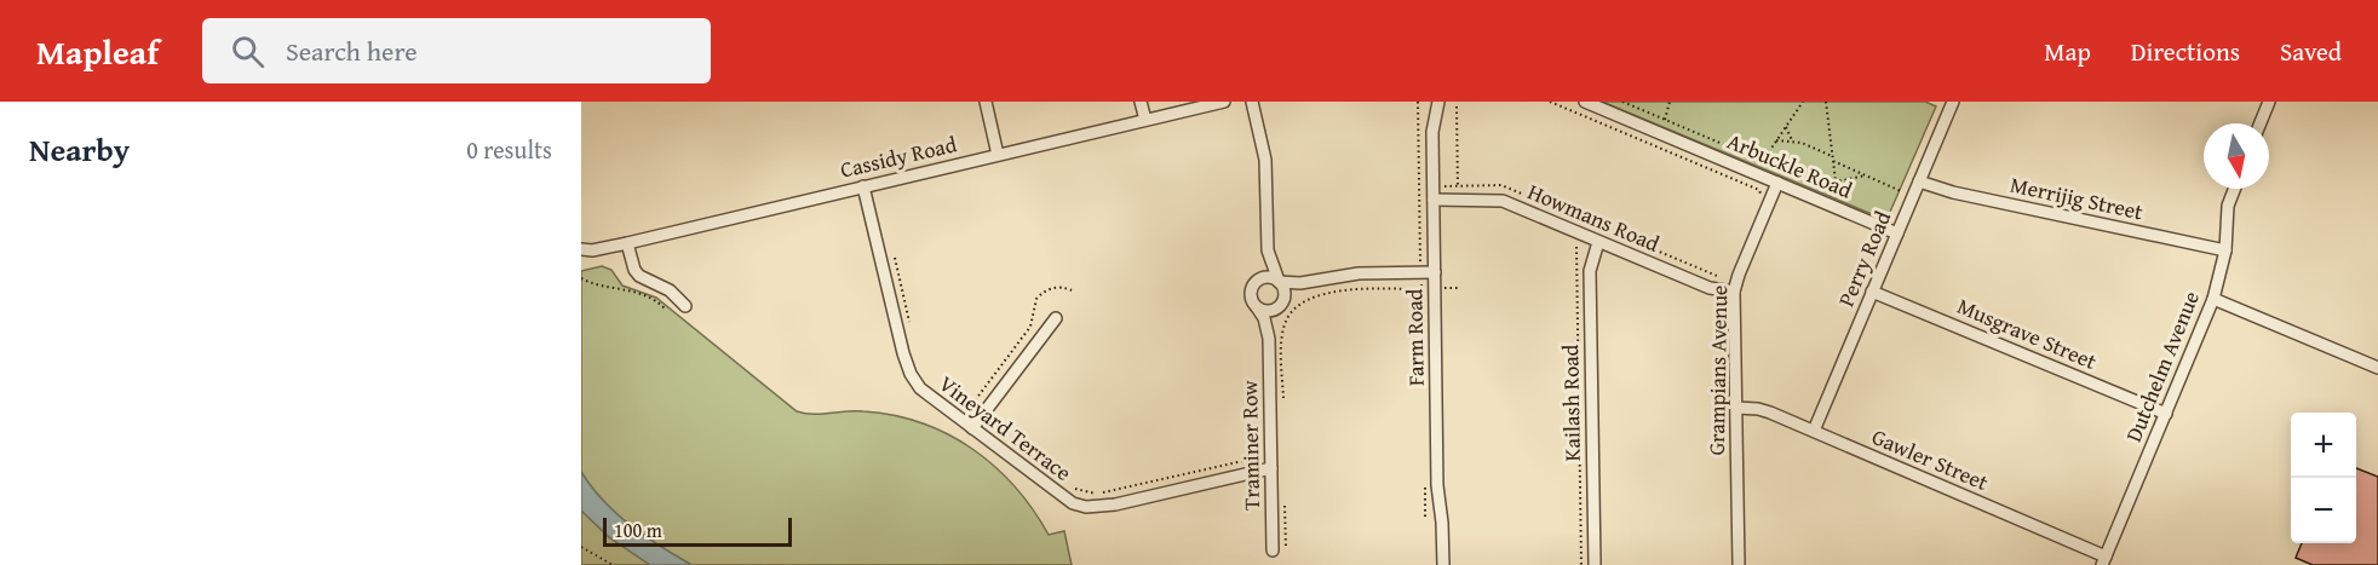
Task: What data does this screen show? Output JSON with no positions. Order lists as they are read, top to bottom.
{
  "streets": {
    "street": [
      "Cassidy Road",
      "Arbuckle Road",
      "Merrijig Street",
      "Howmans Road",
      "Perry Road",
      "Musgrave Street",
      "Farm Road",
      "Dutchelm Avenue",
      "Grampians Avenue",
      "Kailash Road",
      "Vineyard Terrace",
      "Traminer Row",
      "Gawler Street"
    ]
  },
  "crossings": [
    ["Cassidy Road", "Vineyard Terrace"],
    ["Arbuckle Road", "Perry Road"],
    ["Arbuckle Road", "Grampians Avenue"],
    ["Merrijig Street", "Perry Road"],
    ["Merrijig Street", "Dutchelm Avenue"],
    ["Howmans Road", "Farm Road"],
    ["Howmans Road", "Grampians Avenue"],
    ["Howmans Road", "Kailash Road"],
    ["Perry Road", "Musgrave Street"],
    ["Perry Road", "Gawler Street"],
    ["Musgrave Street", "Dutchelm Avenue"],
    ["Dutchelm Avenue", "Gawler Street"],
    ["Grampians Avenue", "Gawler Street"],
    ["Vineyard Terrace", "Traminer Row"]
  ],
  "scale_bar": "100 m",
  "north": "bottom",
  "page": {
    "header": "Mapleaf",
    "search": "Search here",
    "nav": ["Map", "Directions", "Saved"],
    "heading": ["Nearby", "0 results"],
    "map_buttons": ["+", "−"],
    "scale": "100 m"
  }
}
